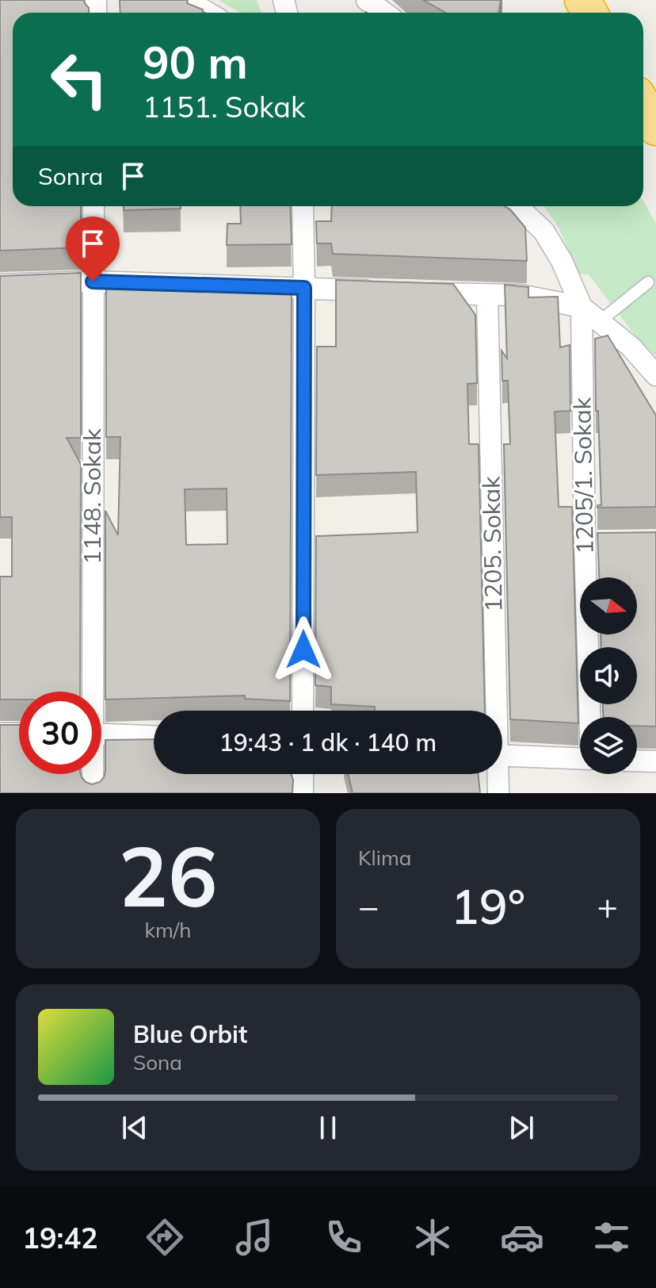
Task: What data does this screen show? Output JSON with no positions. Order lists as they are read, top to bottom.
{
  "streets": {
    "street": ["1205/1. Sokak", "1148. Sokak", "1205. Sokak"]
  },
  "north": "right",
  "page": {
    "turn": ["90 m", "1151. Sokak"],
    "then": "Sonra",
    "limit": "30",
    "trip": "19:43 · 1 dk · 140 m",
    "tile": [
      ["26", "km/h"],
      "Klima"
    ],
    "heat": ["−", "19°", "+"],
    "song": ["Blue Orbit", "Sona"],
    "tabs": "19:42"
  }
}
